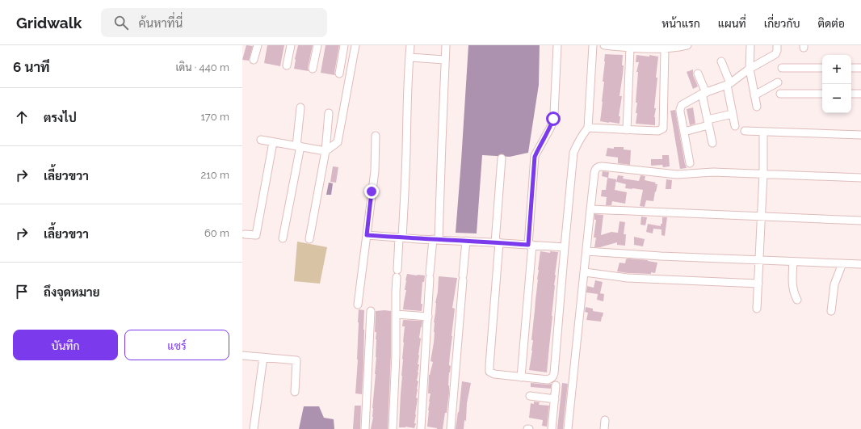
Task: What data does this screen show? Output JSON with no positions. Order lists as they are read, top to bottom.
{
  "page": {
    "header": "Gridwalk",
    "search": "ค้นหาที่นี่",
    "nav": [
      "หน้าแรก",
      "แผนที่",
      "เกี่ยวกับ",
      "ติดต่อ"
    ],
    "heading": ["6 นาที", "เดิน · 440 m"],
    "map_buttons": ["+", "−"],
    "list": [
      ["ตรงไป", "170 m"],
      ["เลี้ยวขวา", "210 m"],
      ["เลี้ยวขวา", "60 m"],
      "ถึงจุดหมาย"
    ],
    "buttons": ["บันทึก", "แชร์"]
  }
}
